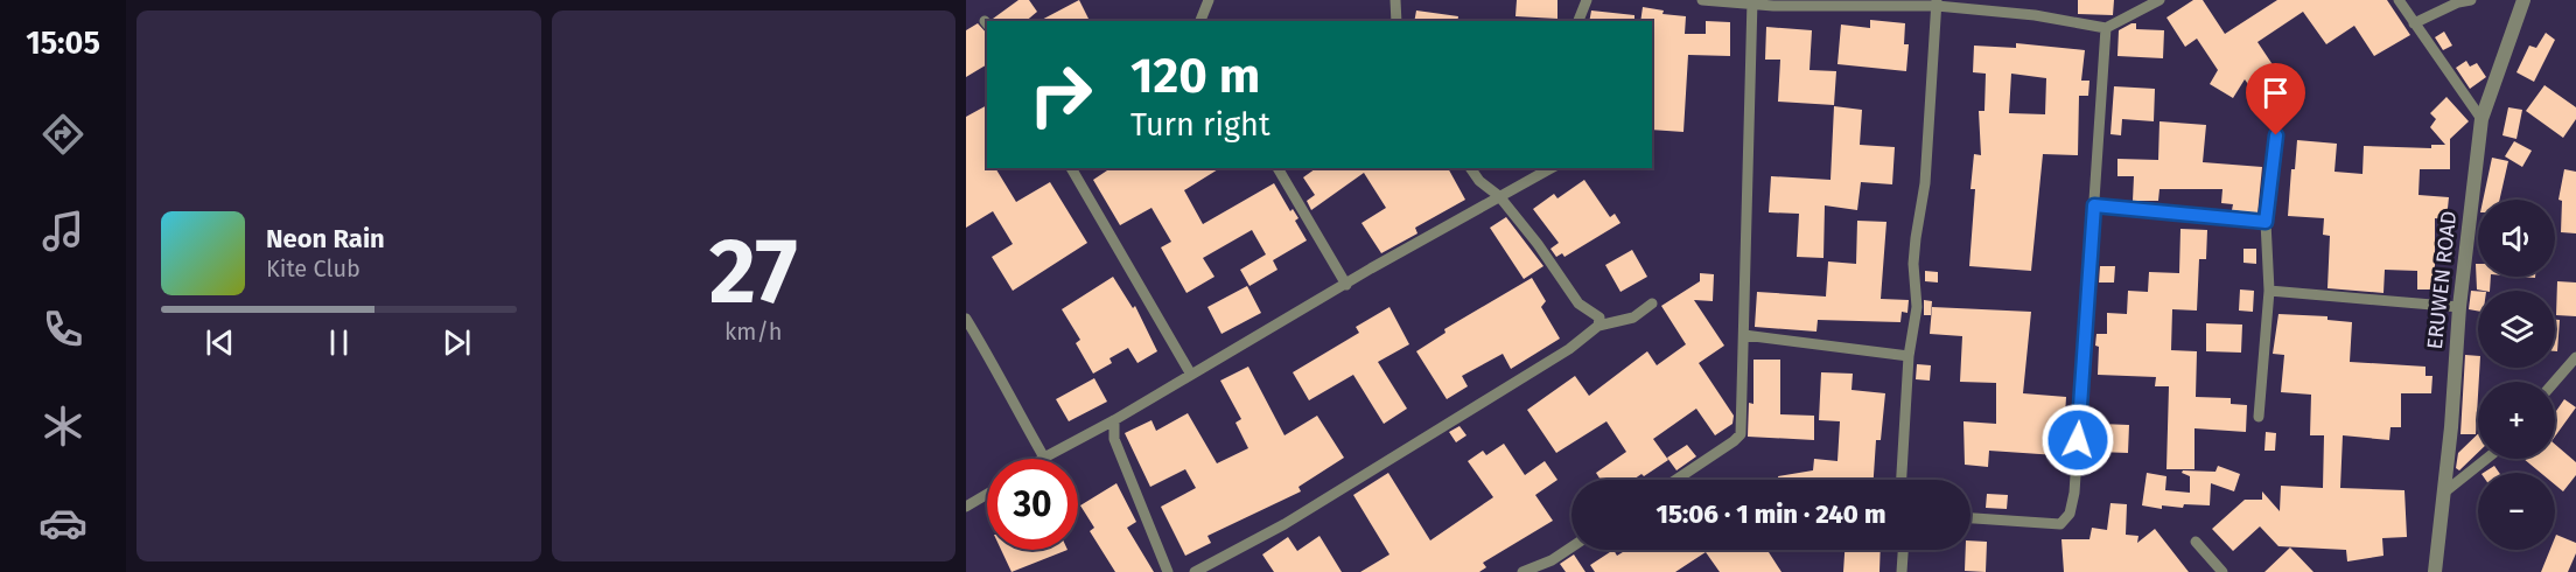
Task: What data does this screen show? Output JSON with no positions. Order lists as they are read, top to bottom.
{
  "streets": {
    "street": ["ERUWEN ROAD"]
  },
  "page": {
    "tabs": "15:05",
    "tile": ["27", "km/h"],
    "turn": ["120 m", "Turn right"],
    "map_buttons": ["+", "−"],
    "song": ["Neon Rain", "Kite Club"],
    "limit": "30",
    "trip": "15:06 · 1 min · 240 m"
  }
}
